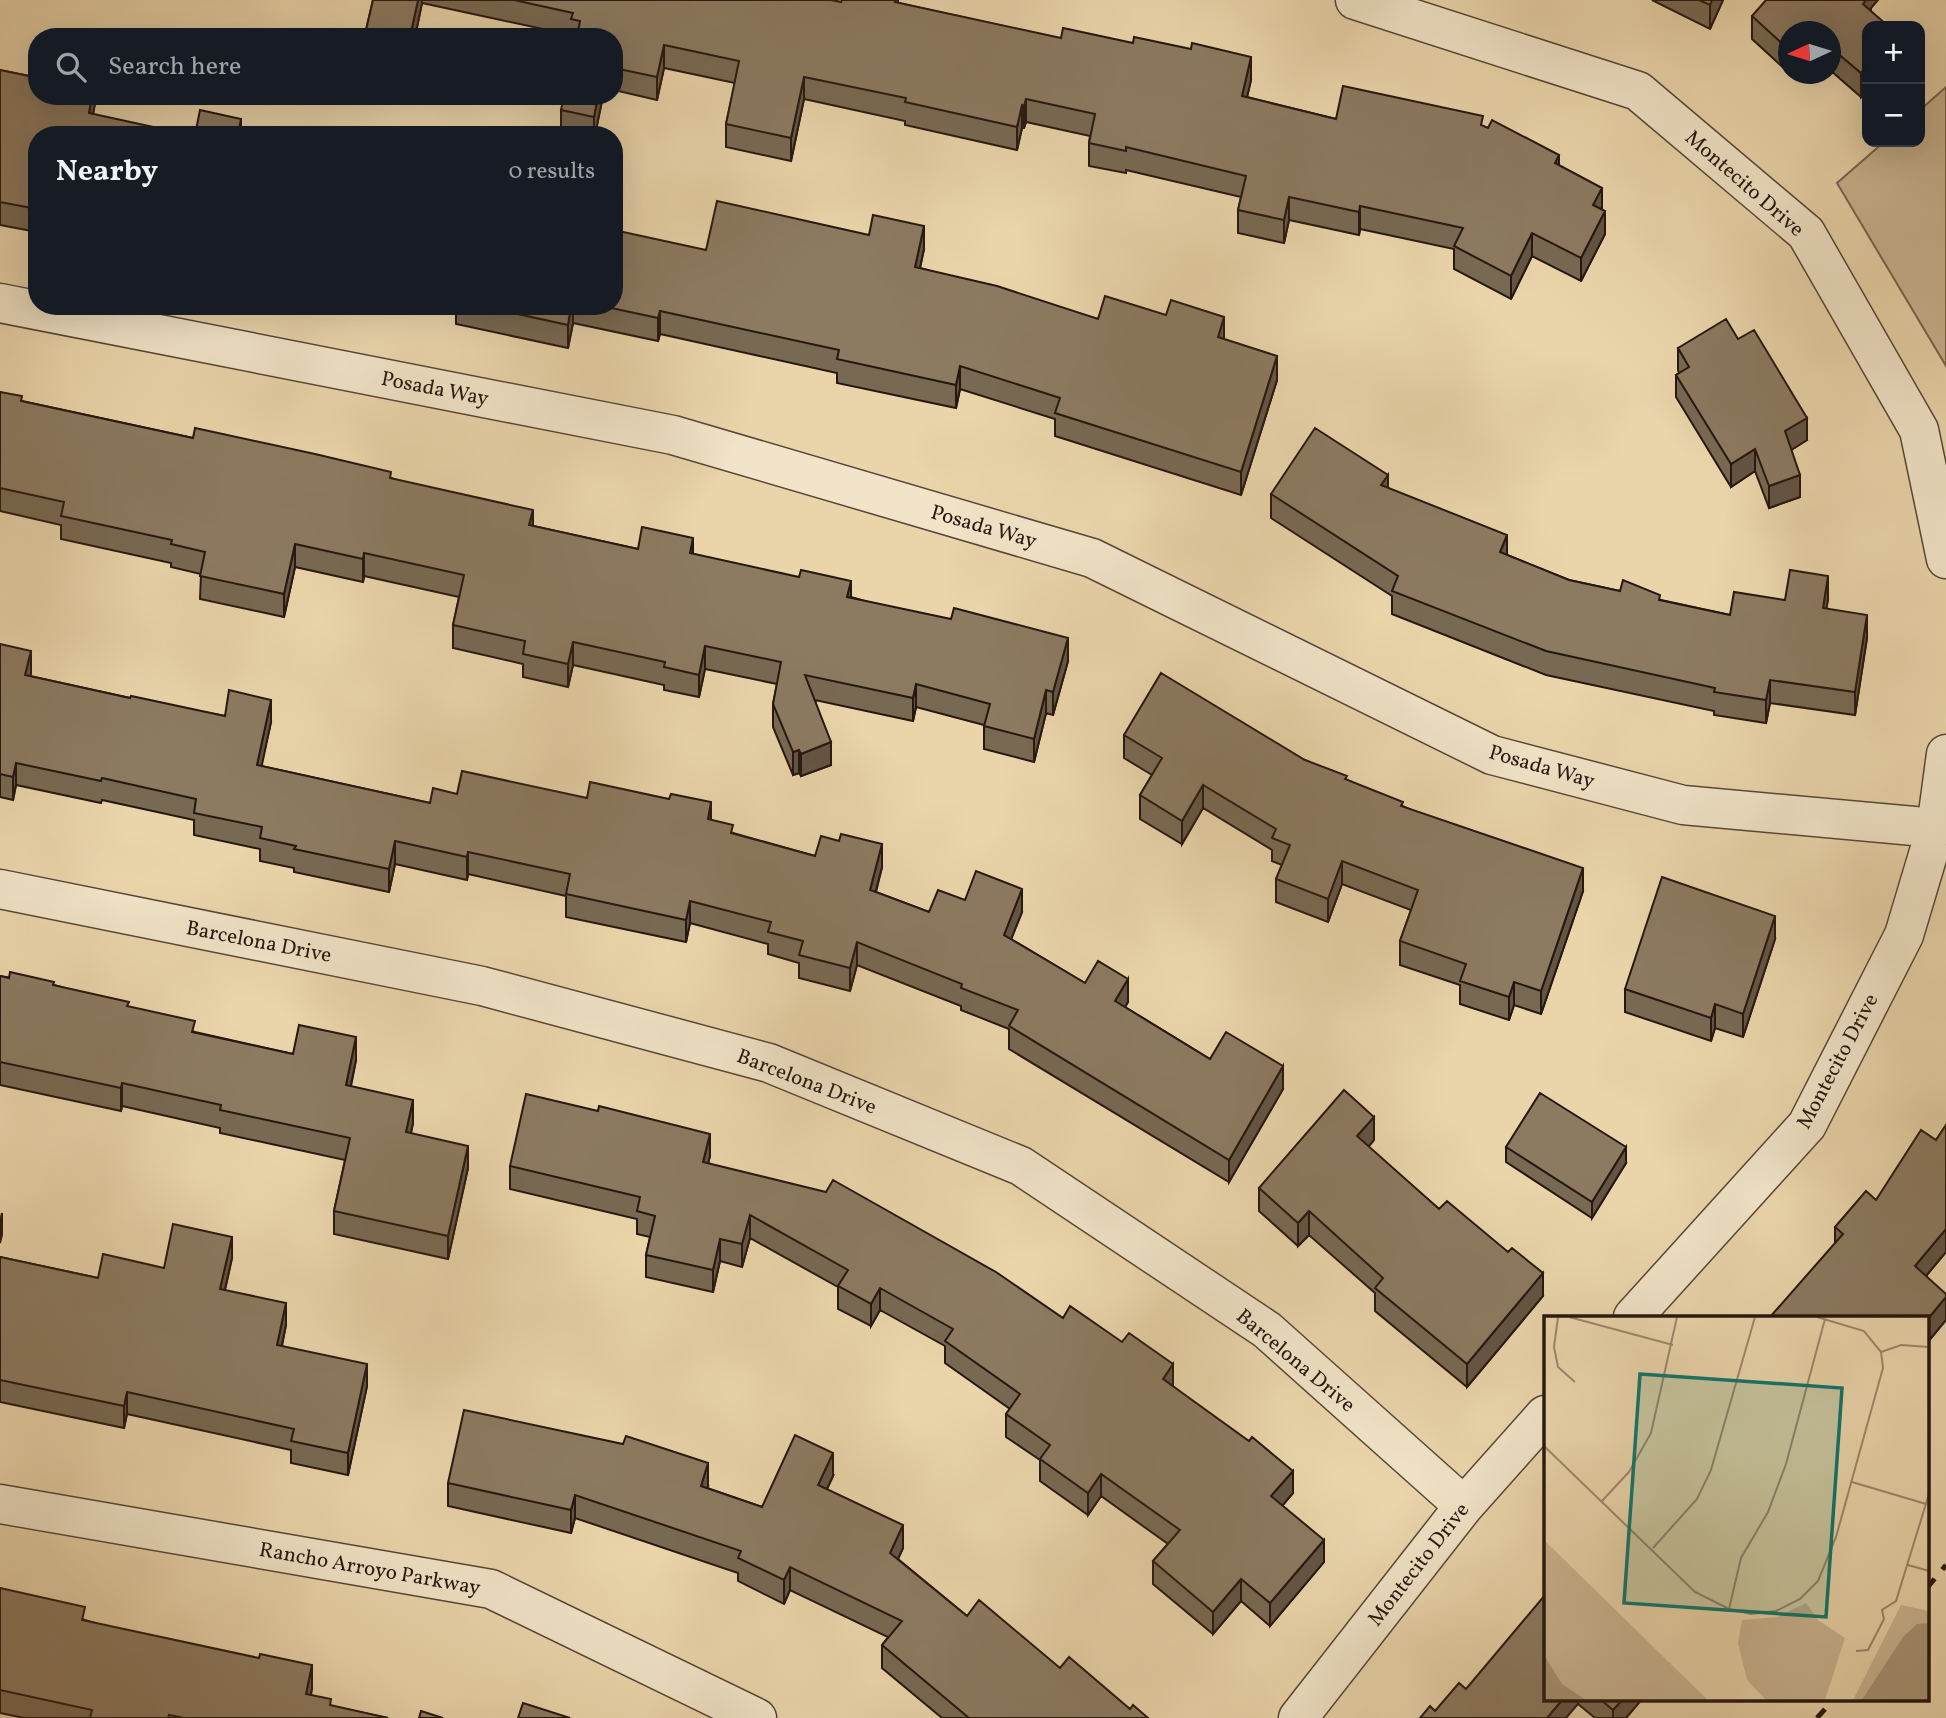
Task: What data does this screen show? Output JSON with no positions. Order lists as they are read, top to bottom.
{
  "streets": {
    "street": [
      "Montecito Drive",
      "Posada Way",
      "Barcelona Drive",
      "Rancho Arroyo Parkway"
    ]
  },
  "crossings": [
    ["Montecito Drive", "Posada Way"],
    ["Montecito Drive", "Barcelona Drive"]
  ],
  "north": "left",
  "page": {
    "map_buttons": ["+", "−"],
    "search": "Search here",
    "heading": ["Nearby", "0 results"]
  }
}
